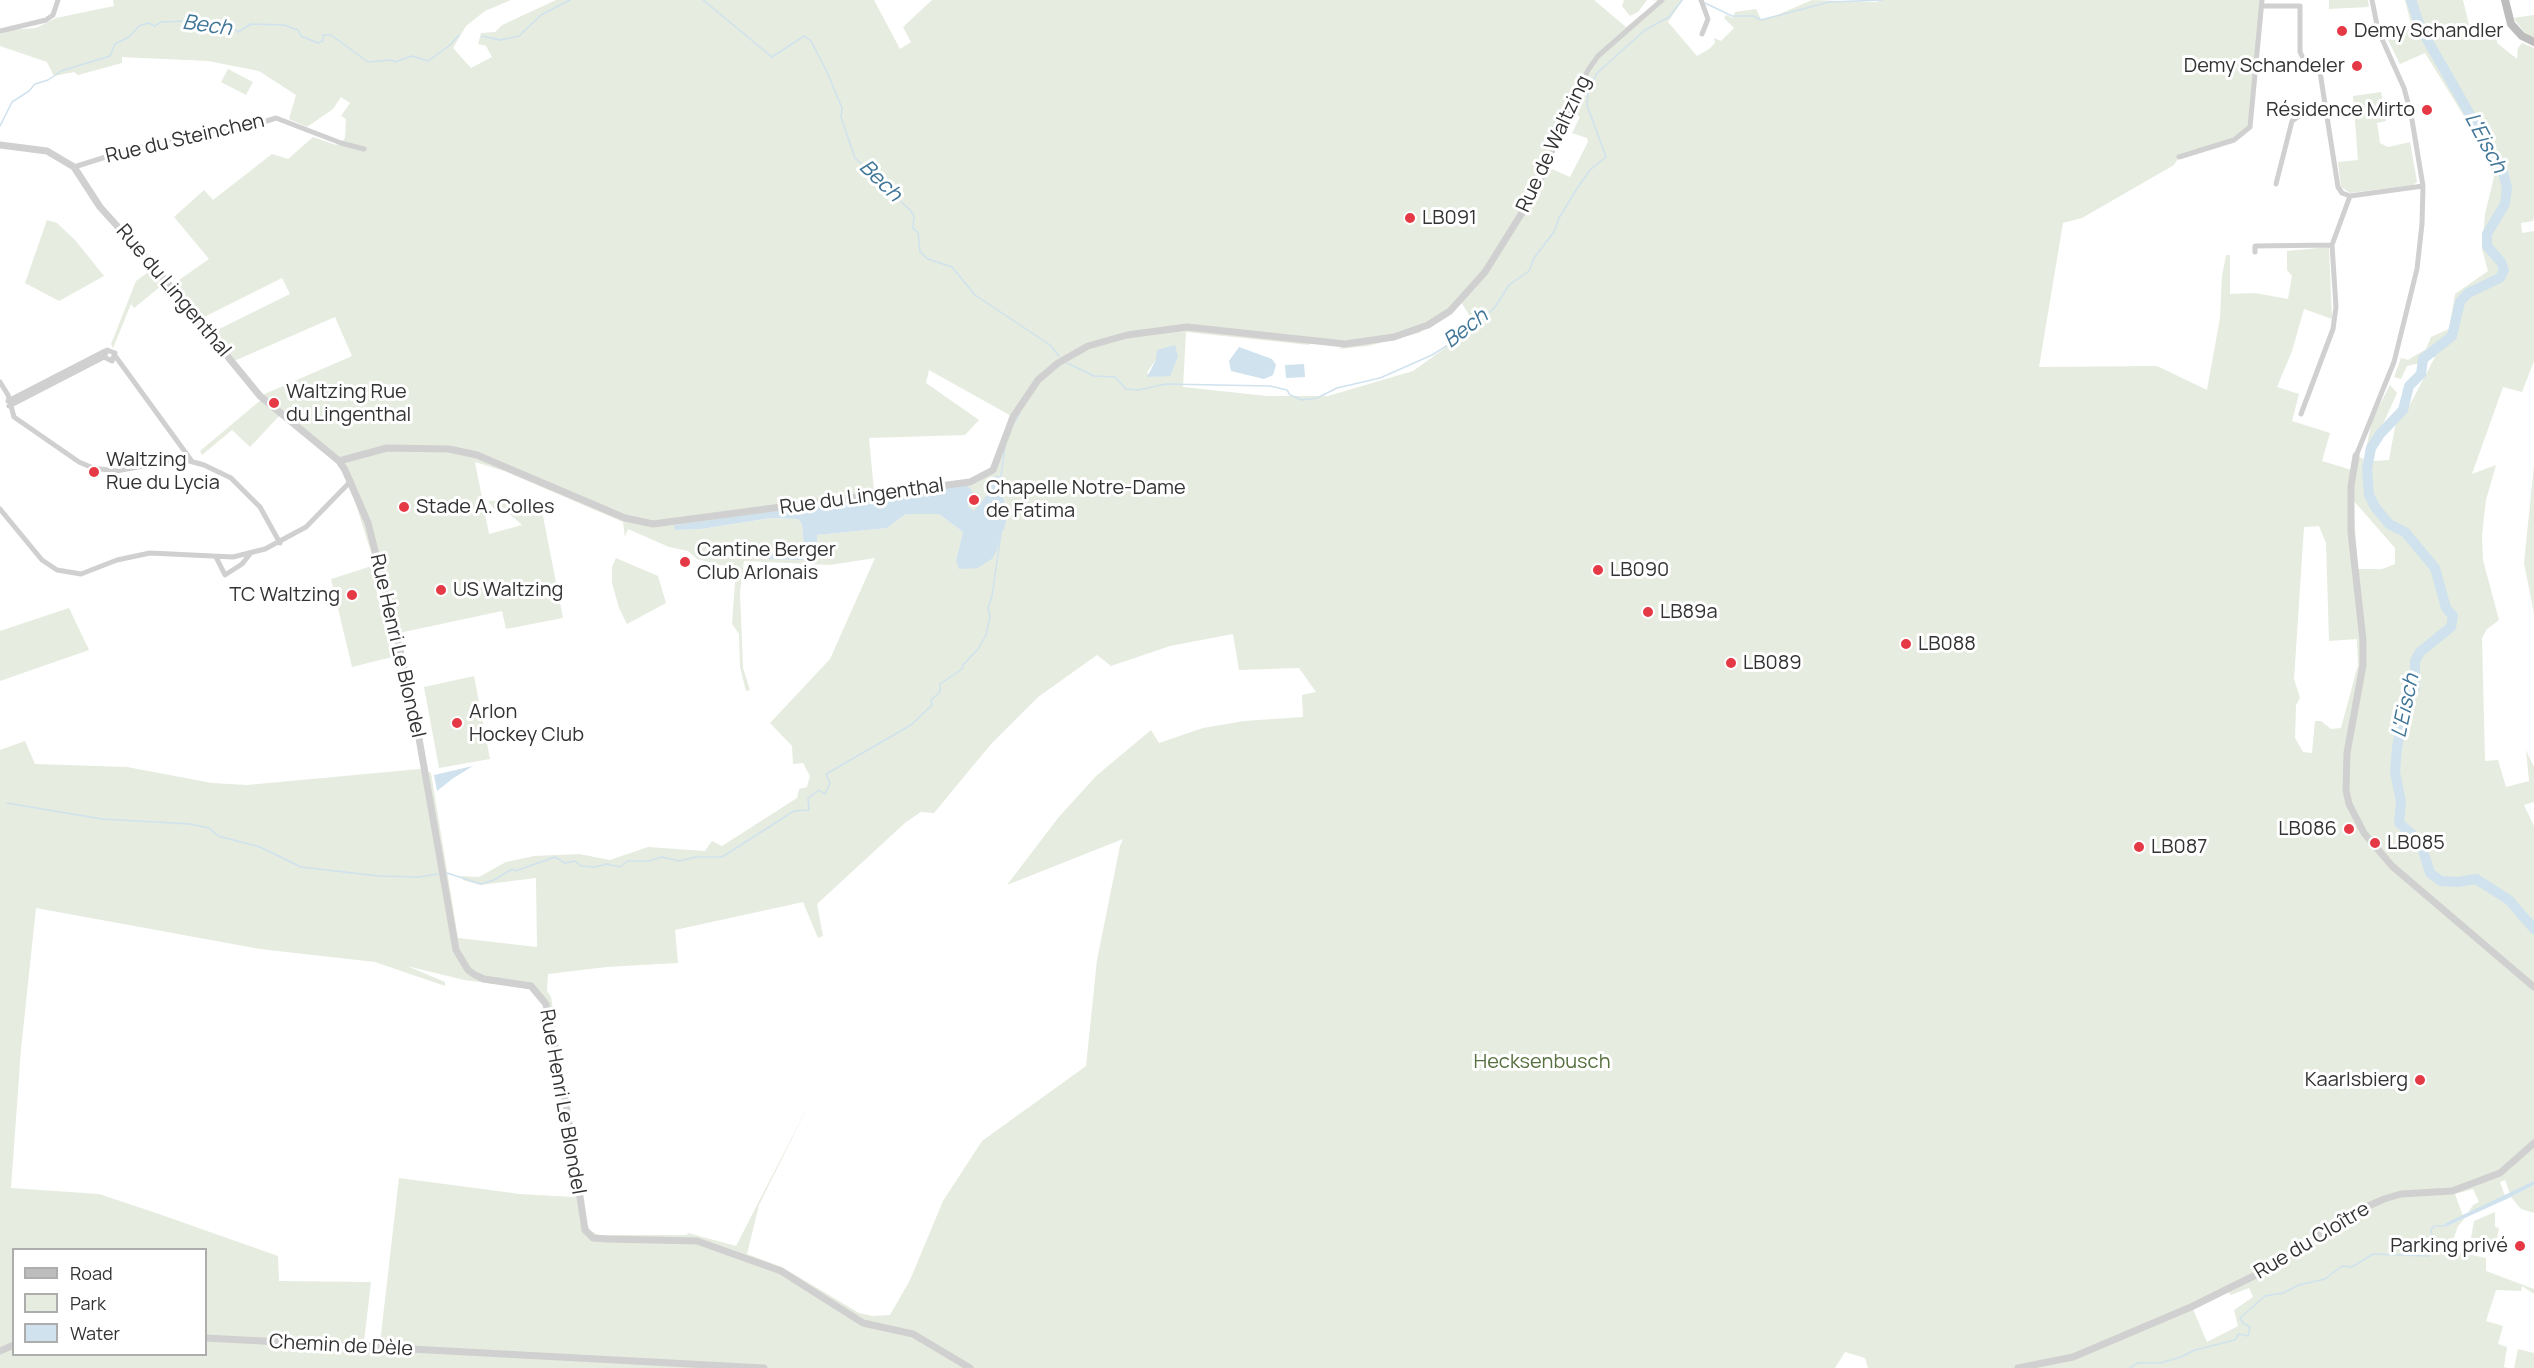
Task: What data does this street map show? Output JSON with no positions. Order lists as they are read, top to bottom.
{
  "streets": {
    "street": [
      "Rue du Steinchen",
      "Rue de Waltzing",
      "Rue du Lingenthal",
      "Rue Henri Le Blondel",
      "Rue du Cloître",
      "Chemin de Dèle"
    ]
  },
  "crossings": [
    ["Rue du Steinchen", "Rue du Lingenthal"],
    ["Rue de Waltzing", "Rue du Lingenthal"],
    ["Rue du Lingenthal", "Rue Henri Le Blondel"]
  ],
  "water": ["Bech", "L'Eisch"],
  "parks": ["Hecksenbusch"],
  "places": [
    "Demy Schandler",
    "Demy Schandeler",
    "Résidence Mirto",
    "LB091",
    "Waltzing Rue du Lingenthal",
    "Waltzing Rue du Lycia",
    "Chapelle Notre-Dame de Fatima",
    "Stade A. Colles",
    "Cantine Berger Club Arlonais",
    "LB090",
    "US Waltzing",
    "TC Waltzing",
    "LB89a",
    "LB088",
    "LB089",
    "Arlon Hockey Club",
    "LB086",
    "LB085",
    "LB087",
    "Kaarlsbierg",
    "Parking privé"
  ],
  "legend": ["Road", "Park", "Water"]
}
